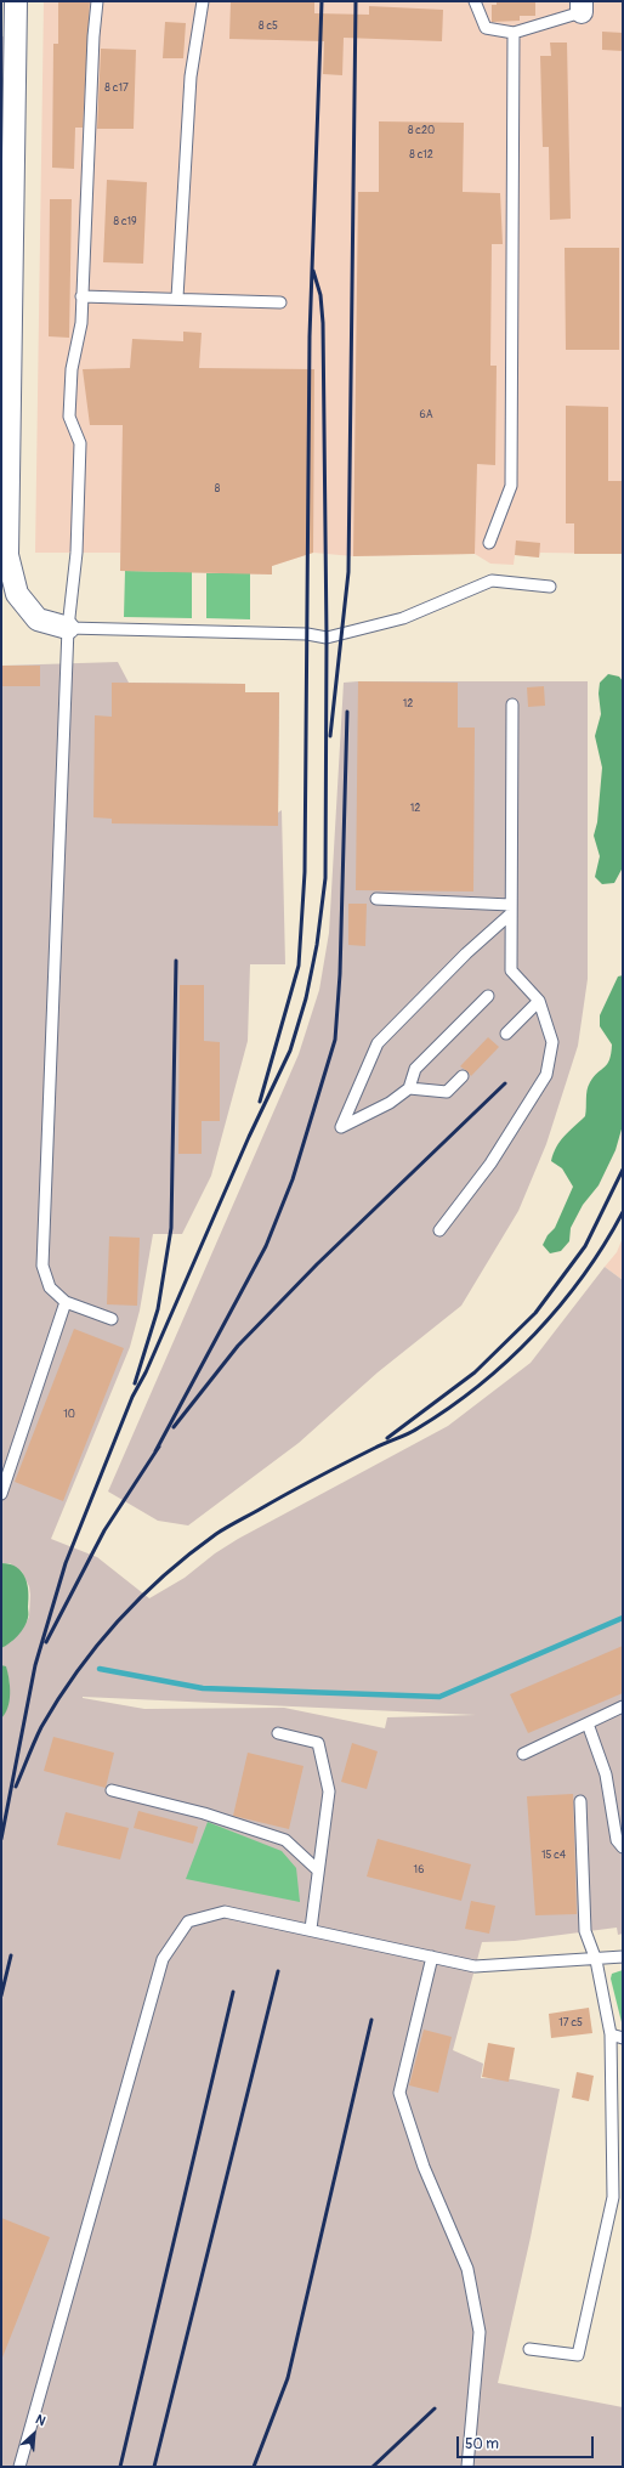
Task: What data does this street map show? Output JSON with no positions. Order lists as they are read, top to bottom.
{
  "house_numbers": [
    "8 с5",
    "8 с17",
    "8 с20",
    "8 с12",
    "8 с19",
    "6А",
    "8",
    "12",
    "12",
    "10",
    "15 с4",
    "16",
    "17 с5"
  ],
  "scale_bar": "50 m",
  "north": "top right"
}
